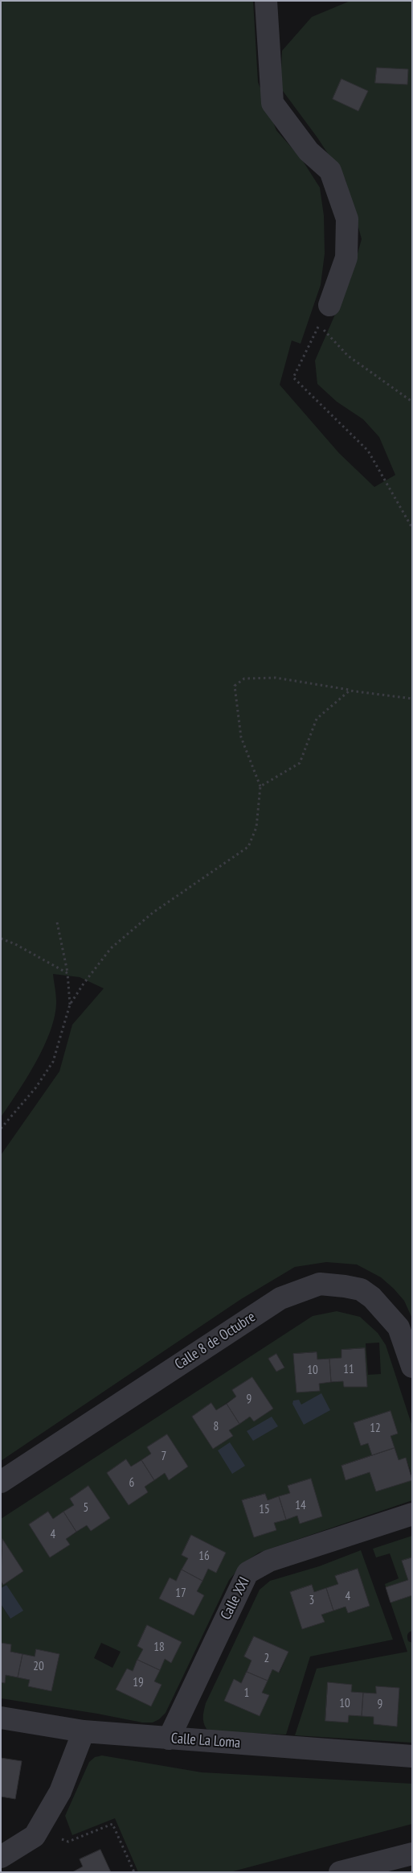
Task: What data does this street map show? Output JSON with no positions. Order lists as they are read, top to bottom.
{
  "streets": {
    "street": ["Calle 8 de Octubre", "Calle XXI", "Calle La Loma"]
  },
  "crossings": [
    ["Calle XXI", "Calle La Loma"]
  ],
  "house_numbers": [
    "11",
    "10",
    "9",
    "8",
    "12",
    "7",
    "6",
    "14",
    "5",
    "15",
    "4",
    "16",
    "17",
    "4",
    "3",
    "18",
    "2",
    "20",
    "19",
    "1",
    "10",
    "9"
  ]
}
